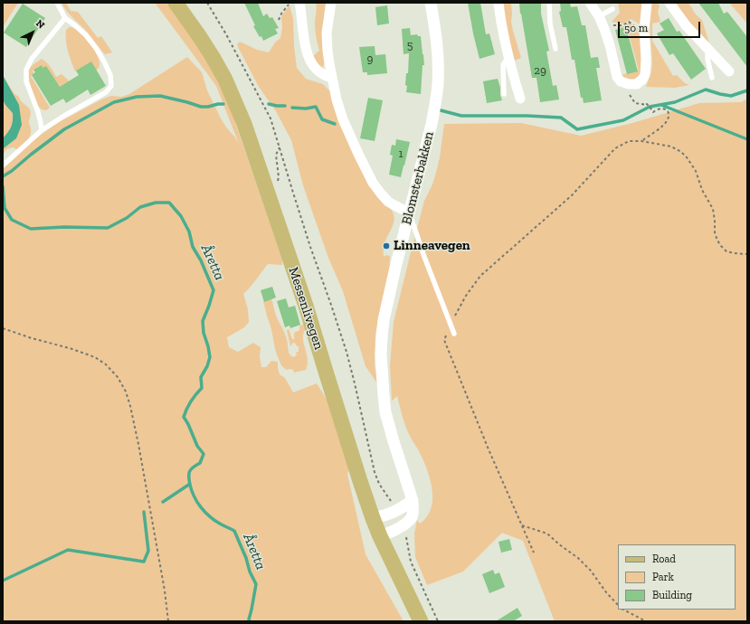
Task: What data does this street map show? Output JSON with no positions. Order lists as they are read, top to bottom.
{
  "streets": {
    "main road": ["Messenlivegen"],
    "street": ["Blomsterbakken"]
  },
  "crossings": [
    ["Blomsterbakken", "Messenlivegen"]
  ],
  "water": ["Åretta"],
  "places": ["Linneavegen"],
  "house_numbers": [
    "5",
    "9",
    "29",
    "1"
  ],
  "legend": ["Road", "Park", "Building"],
  "scale_bar": "50 m",
  "north": "top right"
}
